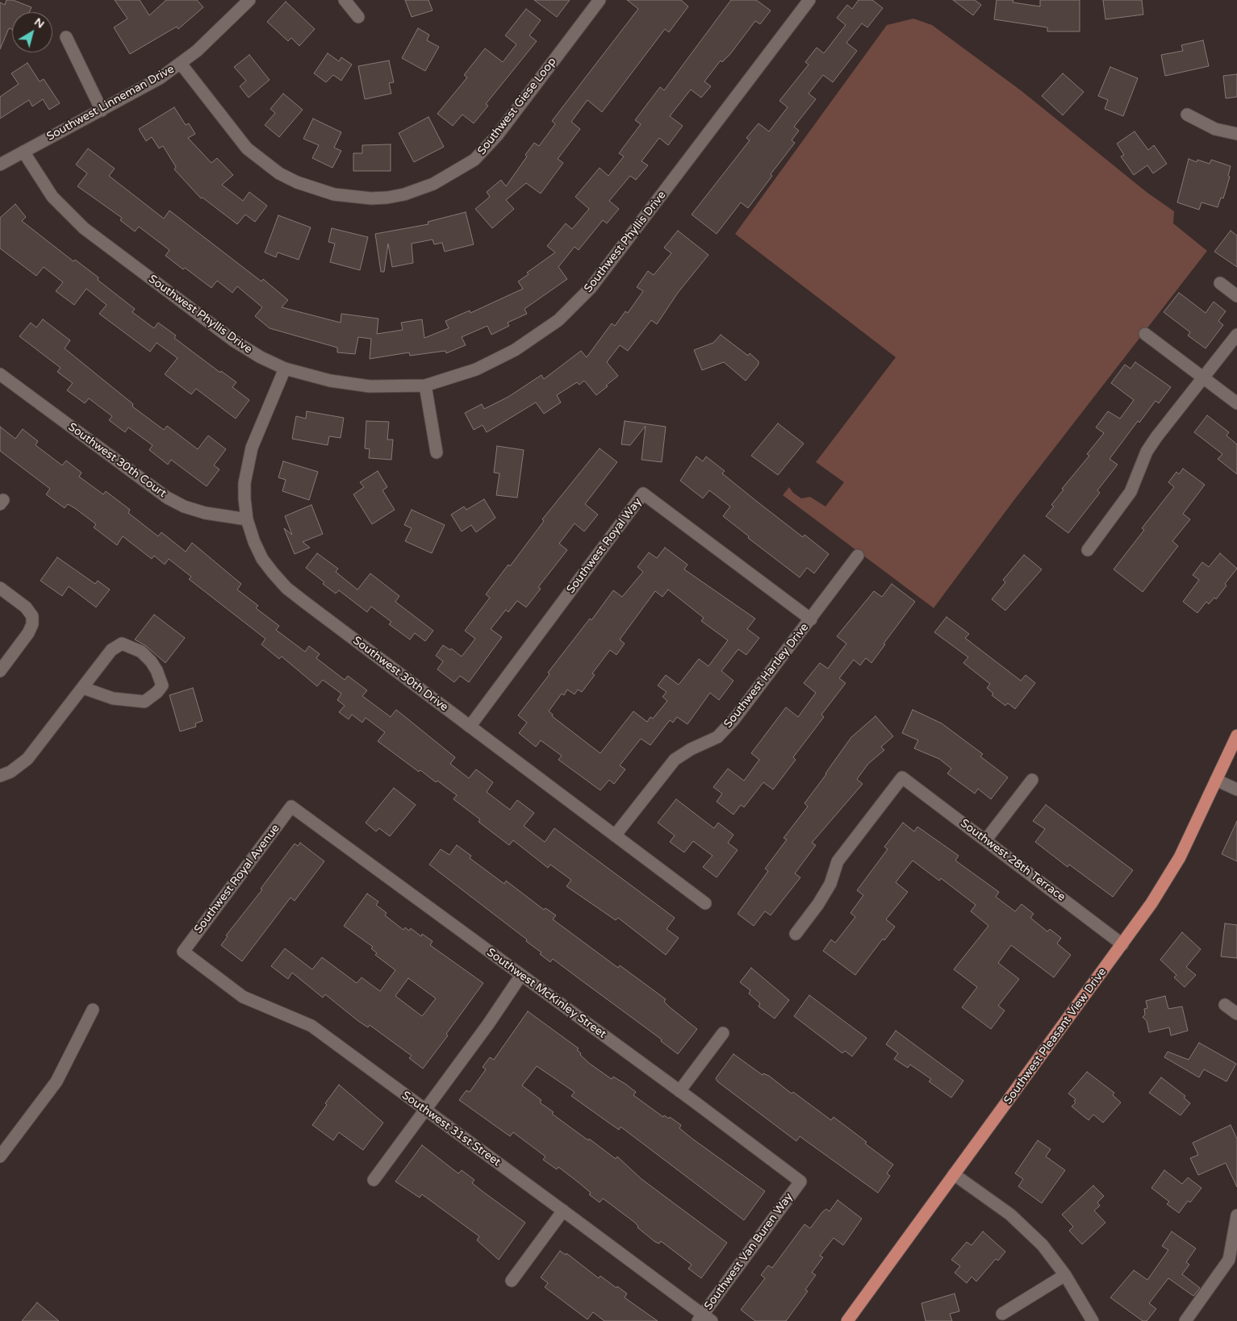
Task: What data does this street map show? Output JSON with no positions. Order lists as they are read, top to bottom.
{
  "streets": {
    "main road": ["Southwest Pleasant View Drive"],
    "street": [
      "Southwest Linneman Drive",
      "Southwest Giese Loop",
      "Southwest Phyllis Drive",
      "Southwest 30th Court",
      "Southwest Royal Way",
      "Southwest 30th Drive",
      "Southwest Hartley Drive",
      "Southwest 28th Terrace",
      "Southwest Royal Avenue",
      "Southwest McKinley Street",
      "Southwest 31st Street",
      "Southwest Van Buren Way"
    ]
  },
  "crossings": [
    ["Southwest Linneman Drive", "Southwest Giese Loop"],
    ["Southwest Linneman Drive", "Southwest Phyllis Drive"],
    ["Southwest Phyllis Drive", "Southwest 30th Drive"],
    ["Southwest 30th Court", "Southwest 30th Drive"],
    ["Southwest Royal Way", "Southwest 30th Drive"],
    ["Southwest Royal Way", "Southwest Hartley Drive"],
    ["Southwest 30th Drive", "Southwest Hartley Drive"],
    ["Southwest 28th Terrace", "Southwest Pleasant View Drive"],
    ["Southwest Royal Avenue", "Southwest McKinley Street"],
    ["Southwest Royal Avenue", "Southwest 31st Street"],
    ["Southwest McKinley Street", "Southwest Van Buren Way"],
    ["Southwest 31st Street", "Southwest Van Buren Way"]
  ],
  "north": "top right"
}
